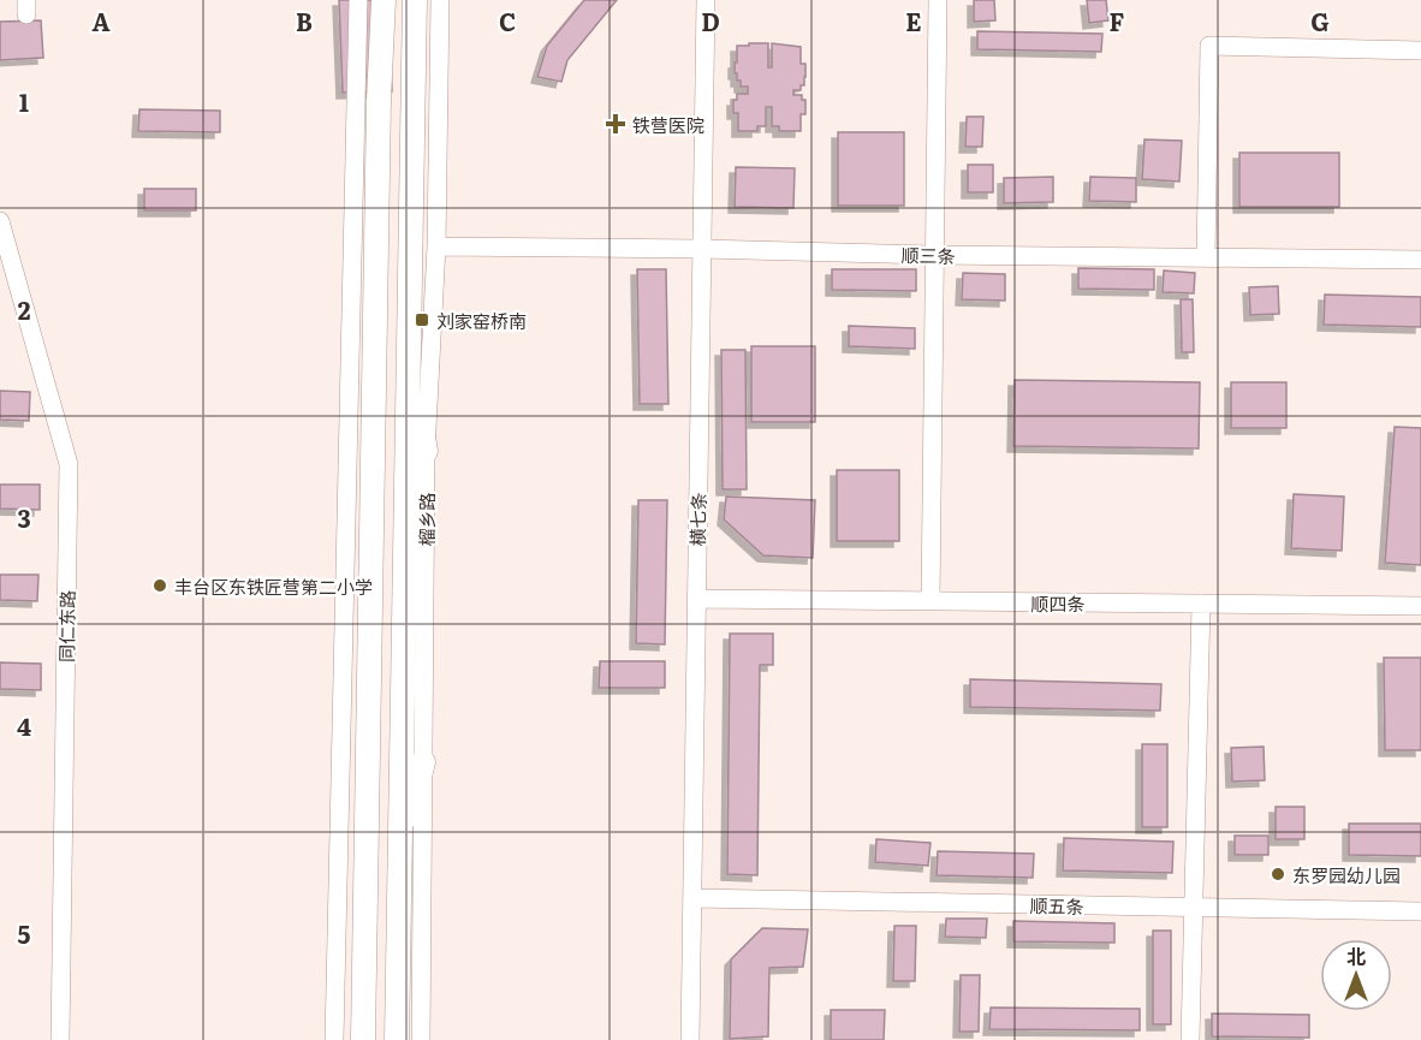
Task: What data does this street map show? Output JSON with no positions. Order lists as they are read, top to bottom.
{
  "streets": {
    "main road": ["榴乡路"],
    "street": [
      "顺三条",
      "横七条",
      "顺四条",
      "同仁东路",
      "顺五条"
    ]
  },
  "crossings": [
    ["顺三条", "榴乡路"],
    ["顺三条", "横七条"],
    ["横七条", "顺四条"],
    ["横七条", "顺五条"]
  ],
  "places": {
    "health": ["铁营医院"],
    "transit": ["刘家窑桥南"],
    "other": ["丰台区东铁匠营第二小学", "东罗园幼儿园"]
  },
  "north": "top",
  "grid": {
    "columns": [
      "A",
      "B",
      "C",
      "D",
      "E",
      "F",
      "G"
    ],
    "rows": [
      "1",
      "2",
      "3",
      "4",
      "5"
    ]
  }
}
